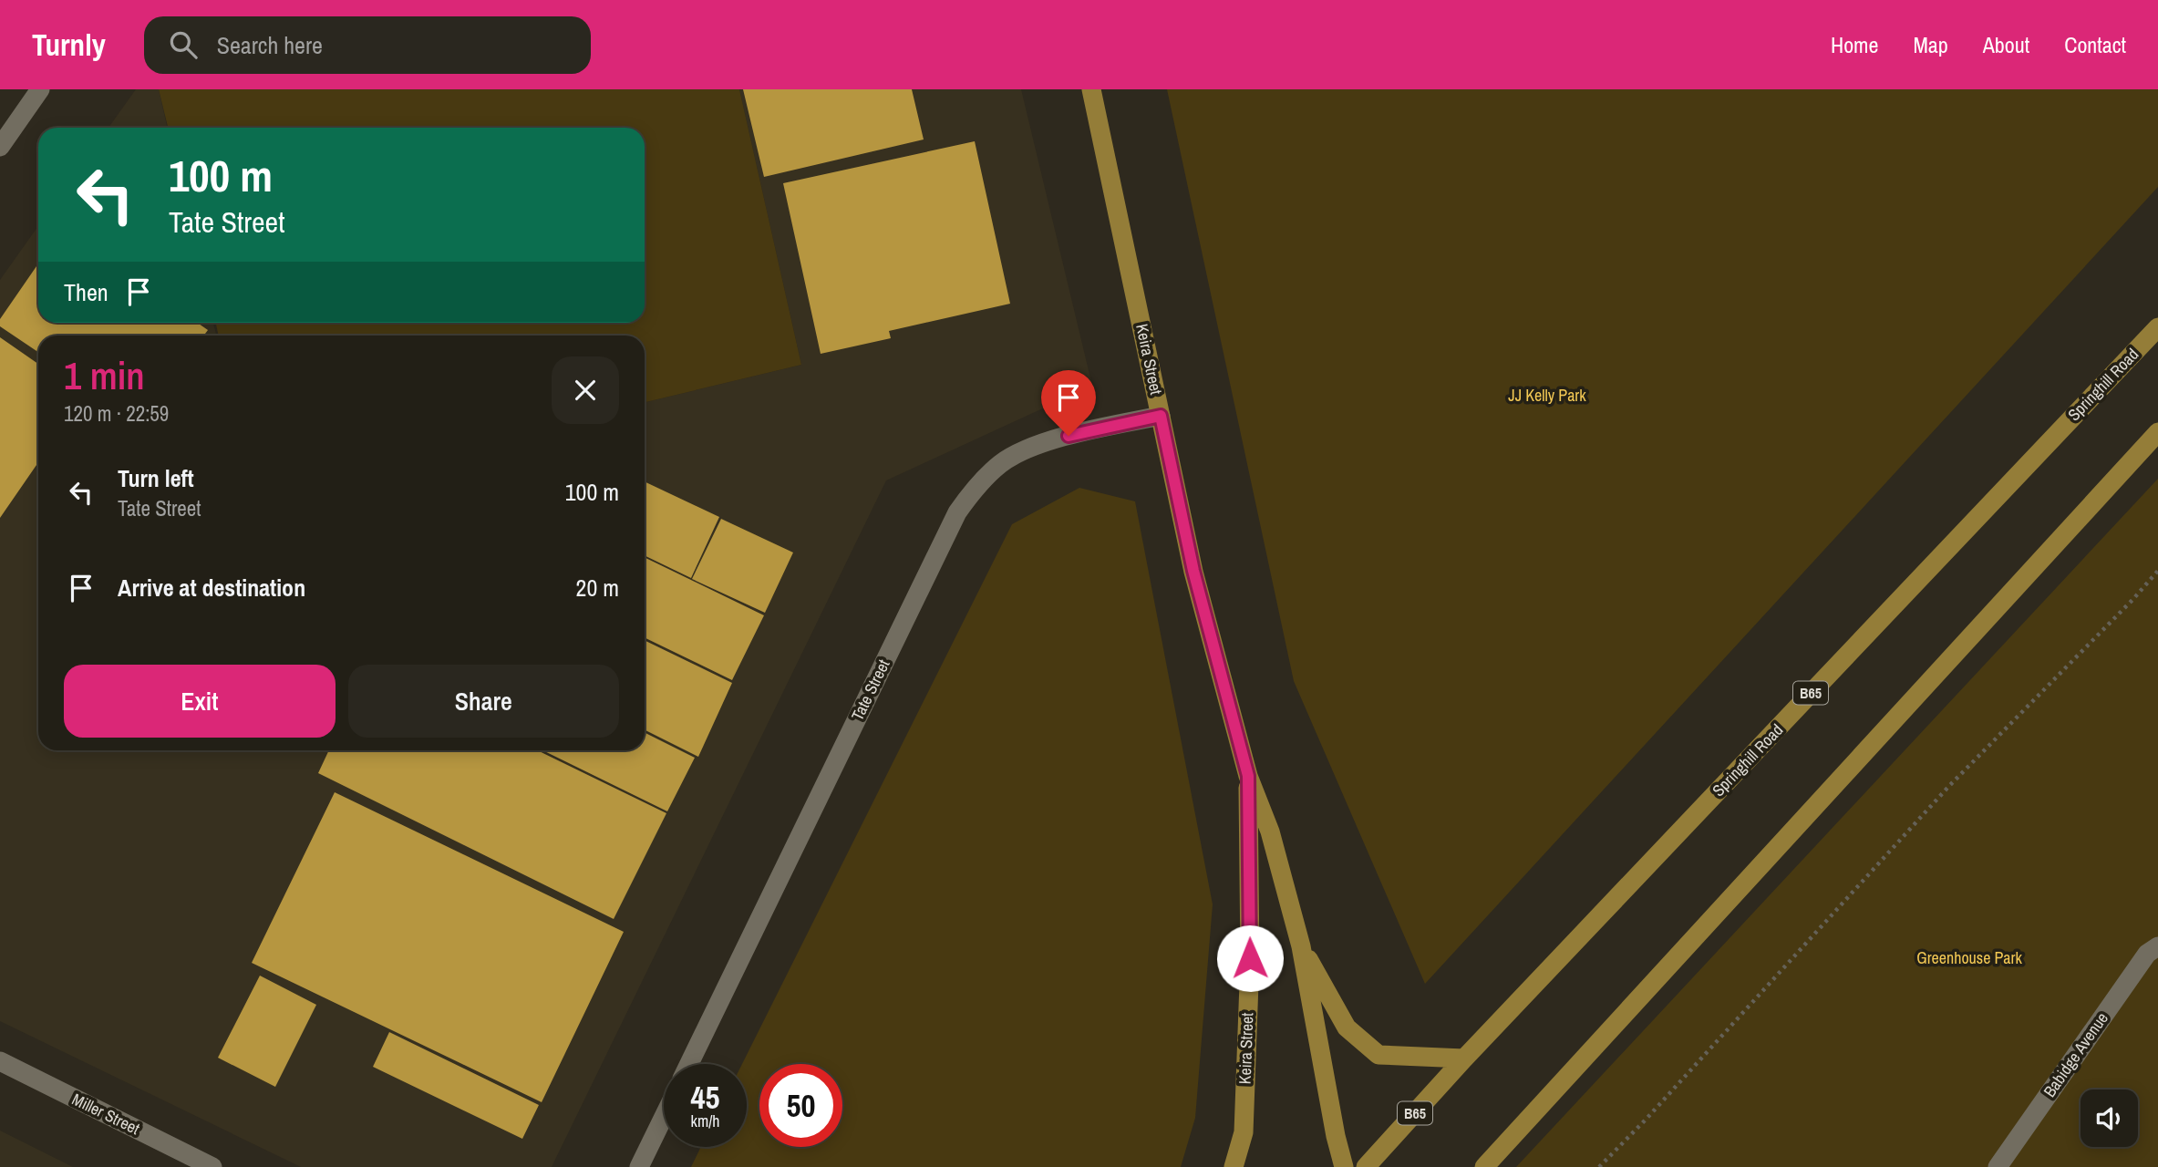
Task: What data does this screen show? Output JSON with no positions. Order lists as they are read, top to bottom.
{
  "streets": {
    "main road": ["Keira Street", "Springhill Road", "B65"],
    "street": ["Tate Street", "Babidge Avenue", "Miller Street"]
  },
  "crossings": [
    ["Keira Street", "Springhill Road"],
    ["Keira Street", "Tate Street"]
  ],
  "parks": ["JJ Kelly Park", "Greenhouse Park"],
  "page": {
    "header": "Turnly",
    "search": "Search here",
    "nav": [
      "Home",
      "Map",
      "About",
      "Contact"
    ],
    "turn": ["100 m", "Tate Street"],
    "then": "Then",
    "heading": ["1 min", "120 m · 22:59"],
    "list": [
      {
        "name": "Turn left",
        "note": "Tate Street",
        "value": "100 m"
      },
      {
        "name": "Arrive at destination",
        "value": "20 m"
      }
    ],
    "buttons": ["Exit", "Share"],
    "speed": "45 km/h",
    "limit": "50"
  }
}
